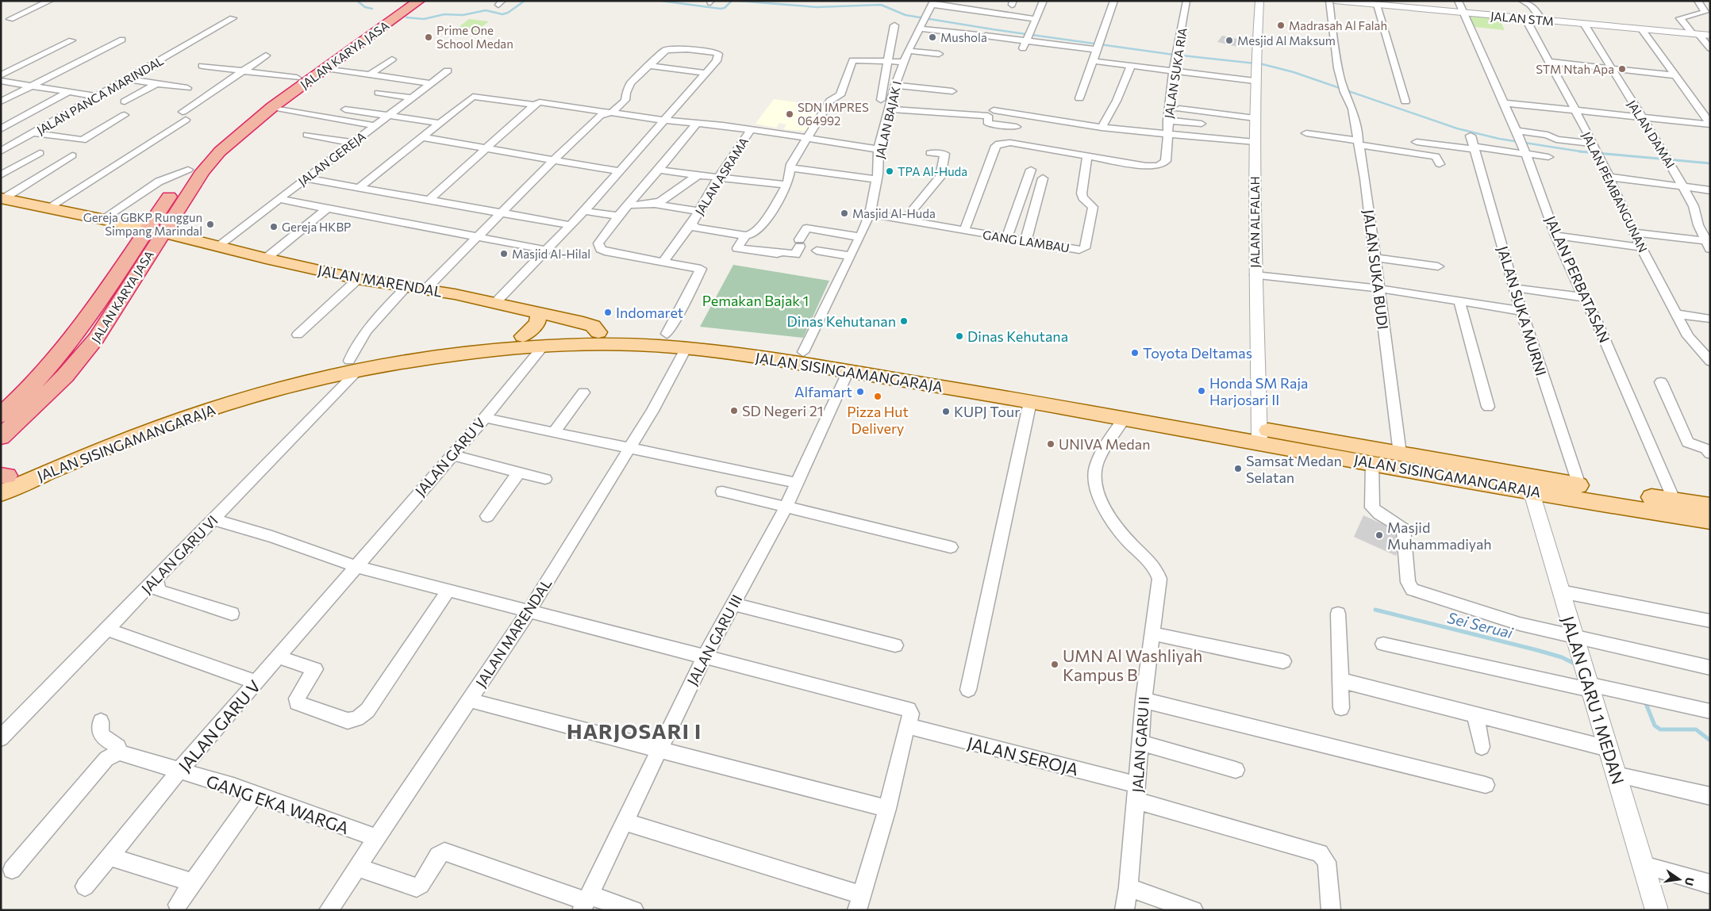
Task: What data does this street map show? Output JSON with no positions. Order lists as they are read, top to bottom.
{
  "streets": {
    "highway": ["JALAN KARYA JASA"],
    "main road": ["JALAN MARENDAL", "JALAN SISINGAMANGARAJA"],
    "street": [
      "JALAN STM",
      "JALAN SUKA RIA",
      "JALAN PANCA MARINDAL",
      "JALAN BAJAK I",
      "JALAN DAMAI",
      "JALAN GEREJA",
      "JALAN ASRAMA",
      "JALAN PEMBANGUNAN",
      "JALAN ALFALAH",
      "GANG LAMBAU",
      "JALAN SUKA BUDI",
      "JALAN PERBATASAN",
      "JALAN SUKA MURNI",
      "JALAN GARU V",
      "JALAN GARU VI",
      "JALAN GARU III",
      "JALAN GARU 1 MEDAN",
      "JALAN GARU II",
      "JALAN SEROJA",
      "GANG EKA WARGA"
    ]
  },
  "crossings": [
    ["JALAN STM", "JALAN DAMAI"],
    ["JALAN STM", "JALAN PEMBANGUNAN"],
    ["JALAN STM", "JALAN PERBATASAN"],
    ["JALAN KARYA JASA", "JALAN MARENDAL"],
    ["JALAN SUKA RIA", "GANG LAMBAU"],
    ["JALAN BAJAK I", "GANG LAMBAU"],
    ["JALAN BAJAK I", "JALAN SISINGAMANGARAJA"],
    ["JALAN GEREJA", "JALAN MARENDAL"],
    ["JALAN ALFALAH", "JALAN SISINGAMANGARAJA"],
    ["JALAN SUKA BUDI", "JALAN SISINGAMANGARAJA"],
    ["JALAN PERBATASAN", "JALAN SISINGAMANGARAJA"],
    ["JALAN MARENDAL", "JALAN SISINGAMANGARAJA"],
    ["JALAN MARENDAL", "GANG EKA WARGA"],
    ["JALAN SUKA MURNI", "JALAN SISINGAMANGARAJA"],
    ["JALAN SISINGAMANGARAJA", "JALAN GARU V"],
    ["JALAN SISINGAMANGARAJA", "JALAN GARU VI"],
    ["JALAN SISINGAMANGARAJA", "JALAN GARU III"],
    ["JALAN SISINGAMANGARAJA", "JALAN GARU 1 MEDAN"],
    ["JALAN SISINGAMANGARAJA", "JALAN GARU II"],
    ["JALAN GARU V", "GANG EKA WARGA"],
    ["JALAN GARU II", "JALAN SEROJA"]
  ],
  "districts": ["HARJOSARI I"],
  "water": ["Sei Seruai"],
  "parks": ["Pemakan Bajak 1"],
  "places": [
    "Madrasah Al Falah",
    "Prime One School Medan",
    "Mushola",
    "Mesjid Al Maksum",
    "STM Ntah Apa",
    "SDN IMPRES 064992",
    "TPA Al-Huda",
    "Masjid Al-Huda",
    "Gereja GBKP Runggun Simpang Marindal",
    "Gereja HKBP",
    "Masjid Al-Hilal",
    "Indomaret",
    "Dinas Kehutanan",
    "Dinas Kehutana",
    "Toyota Deltamas",
    "Honda SM Raja Harjosari II",
    "Alfamart",
    "Pizza Hut Delivery",
    "SD Negeri 21",
    "KUPJ Tour",
    "UNIVA Medan",
    "Samsat Medan Selatan",
    "Masjid Muhammadiyah",
    "UMN Al Washliyah Kampus B"
  ],
  "north": "right"
}
